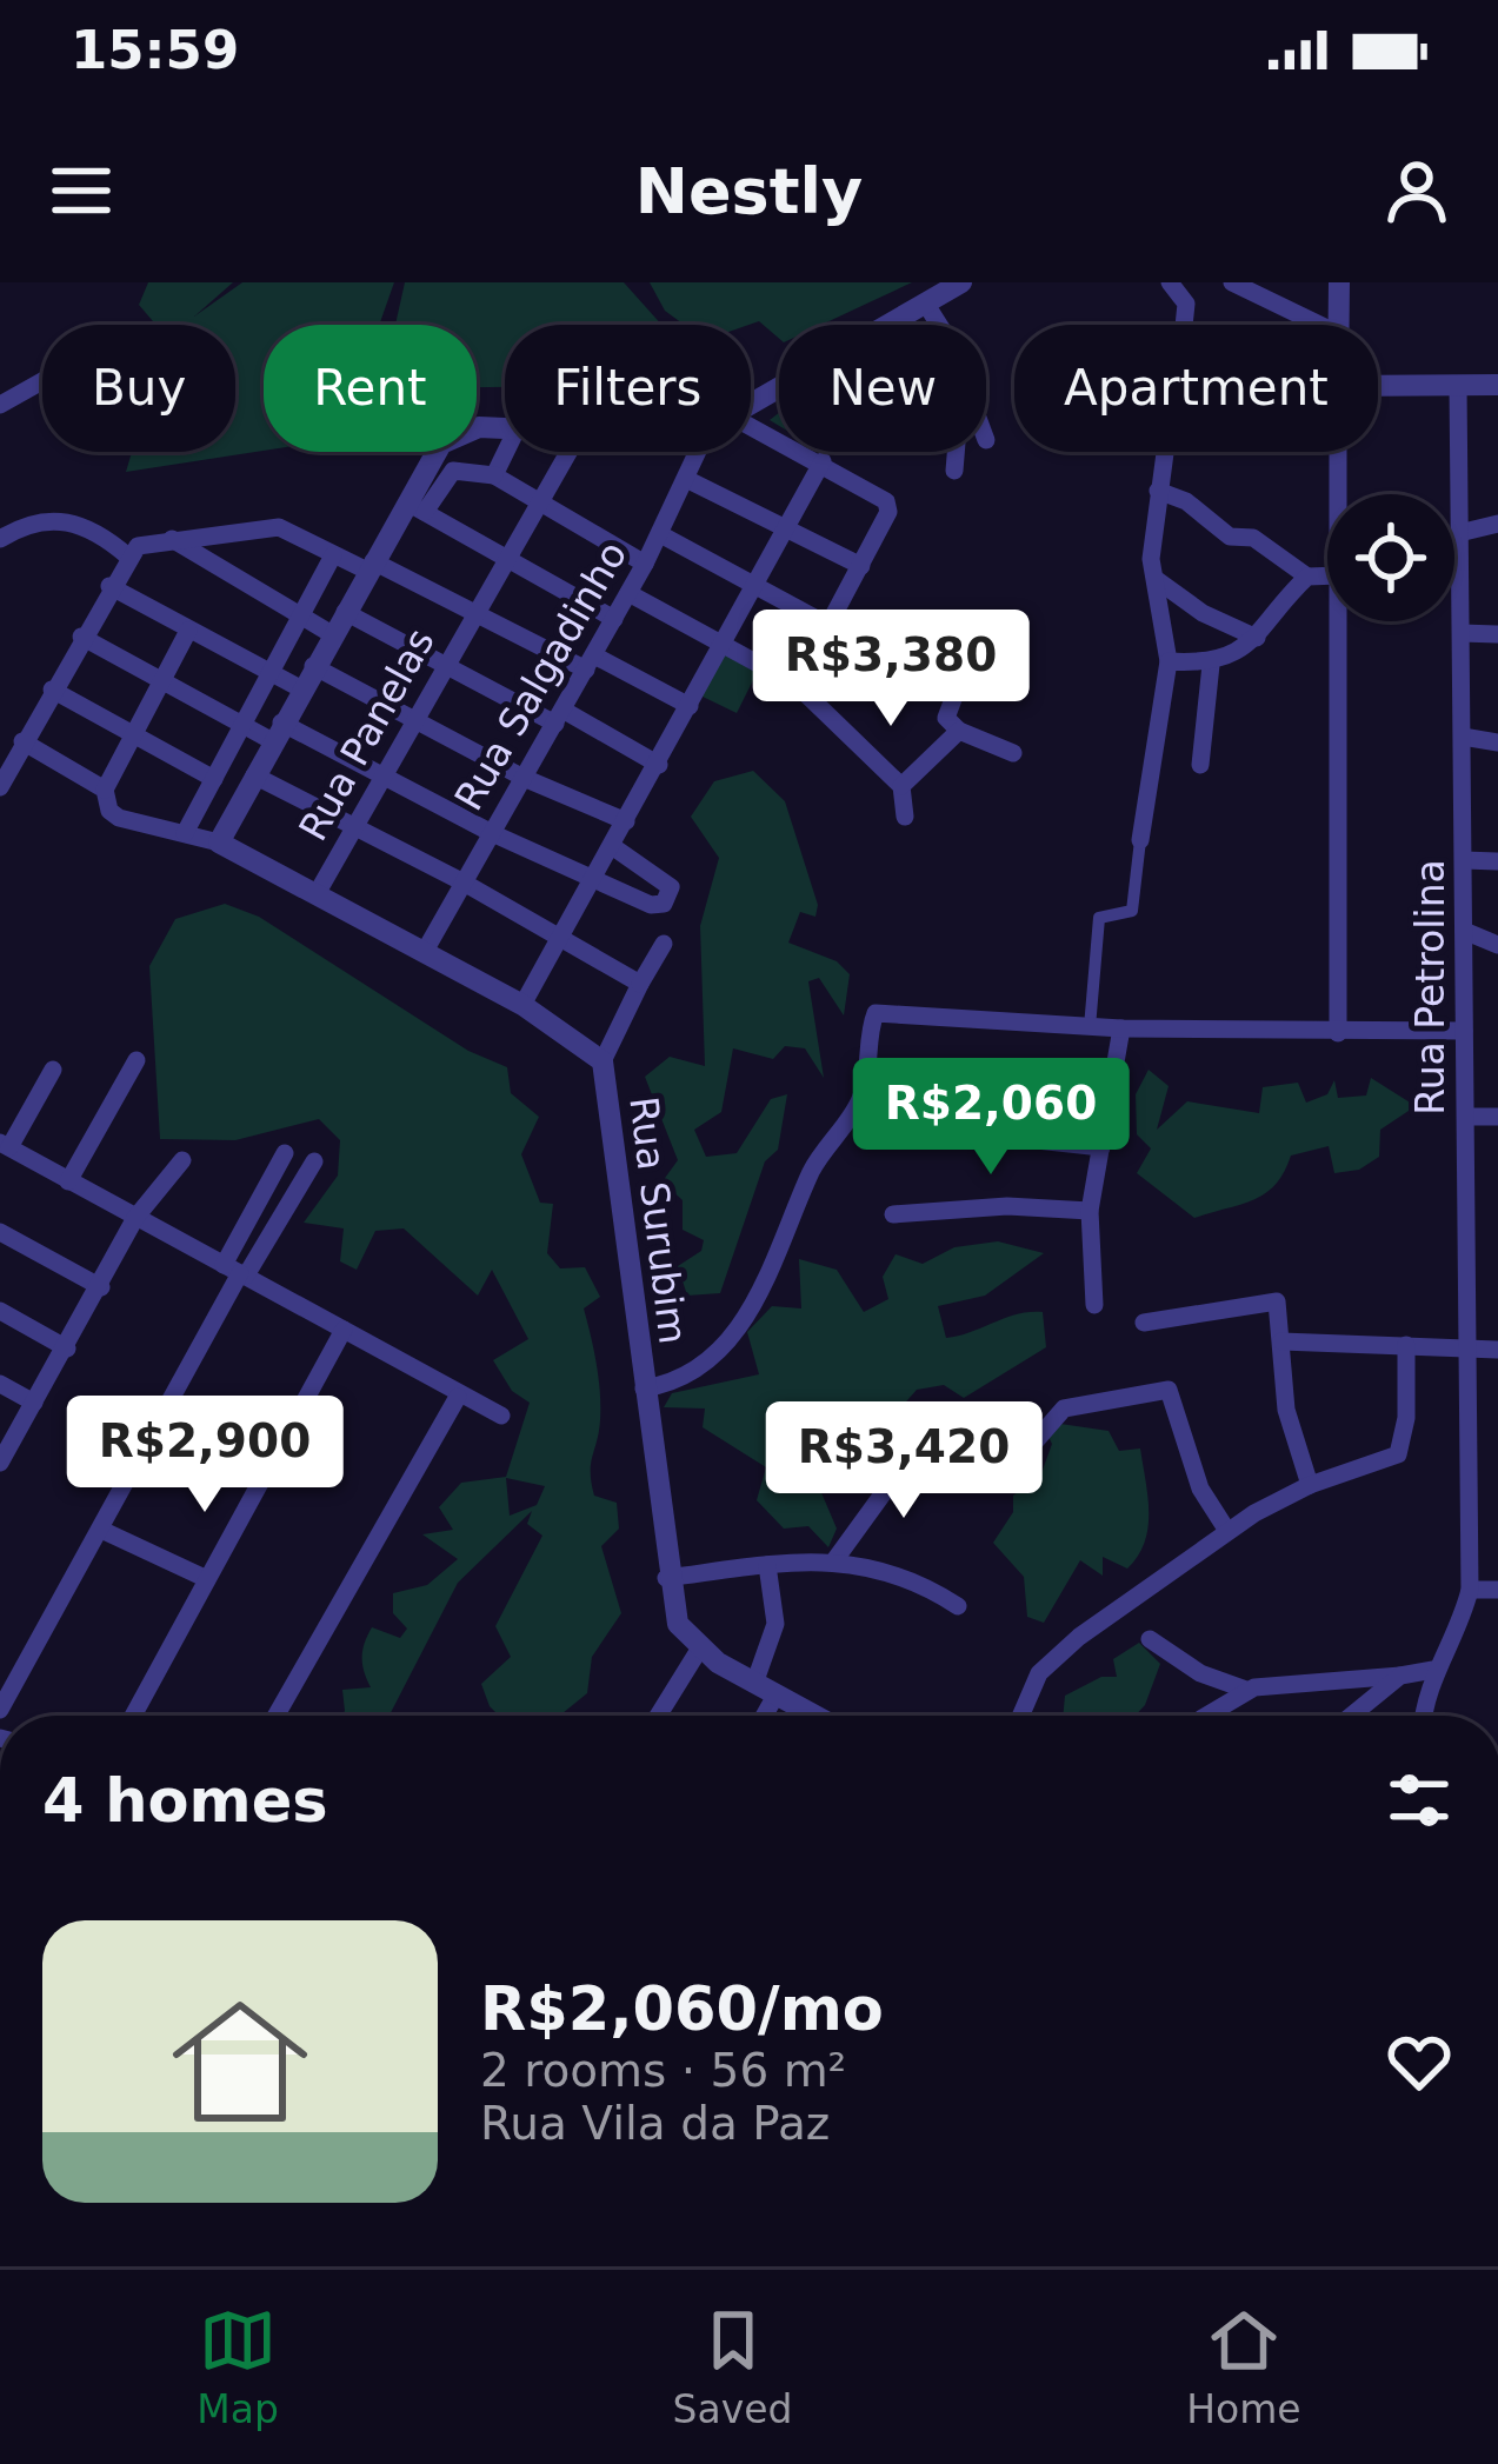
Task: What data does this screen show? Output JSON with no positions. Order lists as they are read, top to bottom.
{
  "streets": {
    "street": [
      "Rua Salgadinho",
      "Rua Panelas",
      "Rua Petrolina",
      "Rua Surubim"
    ]
  },
  "crossings": [
    ["Rua Salgadinho", "Rua Panelas"],
    ["Rua Salgadinho", "Rua Surubim"],
    ["Rua Panelas", "Rua Surubim"]
  ],
  "page": {
    "status": "15:59",
    "header": "Nestly",
    "chip": [
      "Buy",
      "Rent",
      "Filters",
      "New",
      "Apartment"
    ],
    "price": [
      "R$3,380",
      "R$2,060",
      "R$2,900",
      "R$3,420"
    ],
    "heading": "4 homes",
    "list": [
      {
        "name": "R$2,060/mo",
        "note": "2 rooms · 56 m² · Rua Vila da Paz"
      }
    ],
    "tabs": ["Map", "Saved", "Home"]
  }
}
